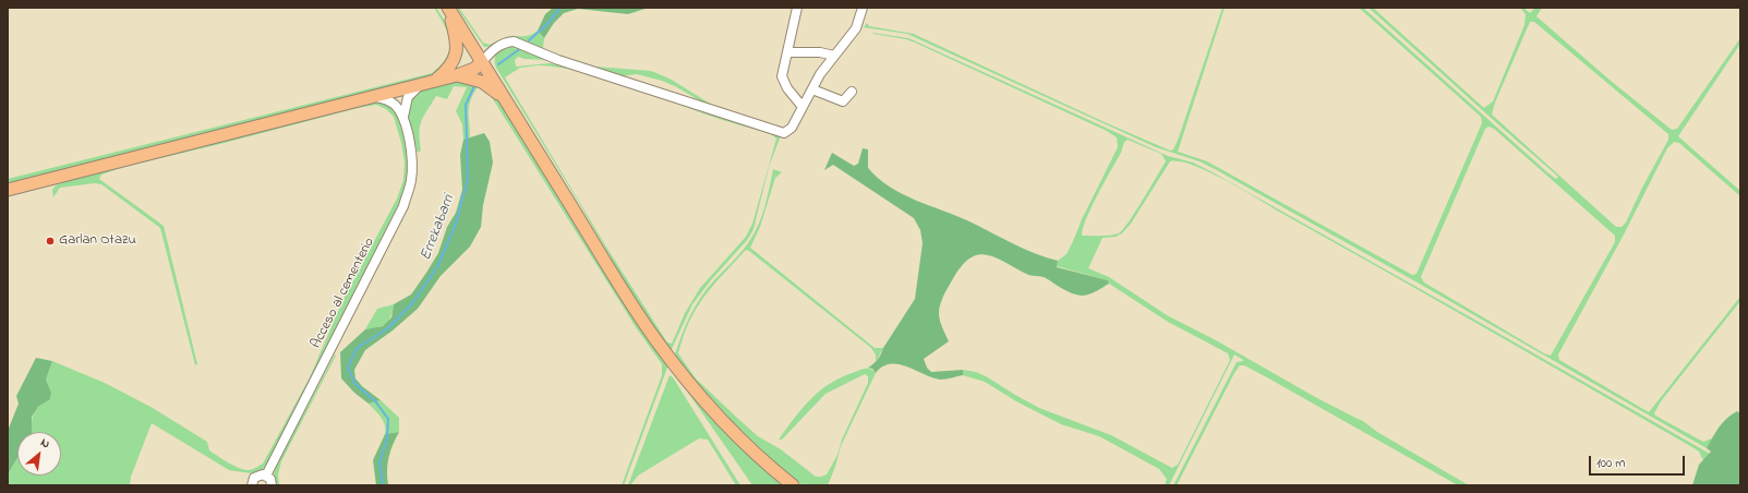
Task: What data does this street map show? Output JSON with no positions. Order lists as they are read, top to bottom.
{
  "streets": {
    "street": ["Acceso al cementerio"]
  },
  "water": ["Errekabarri"],
  "places": ["Garlan Otazu"],
  "scale_bar": "100 m",
  "north": "top right"
}
